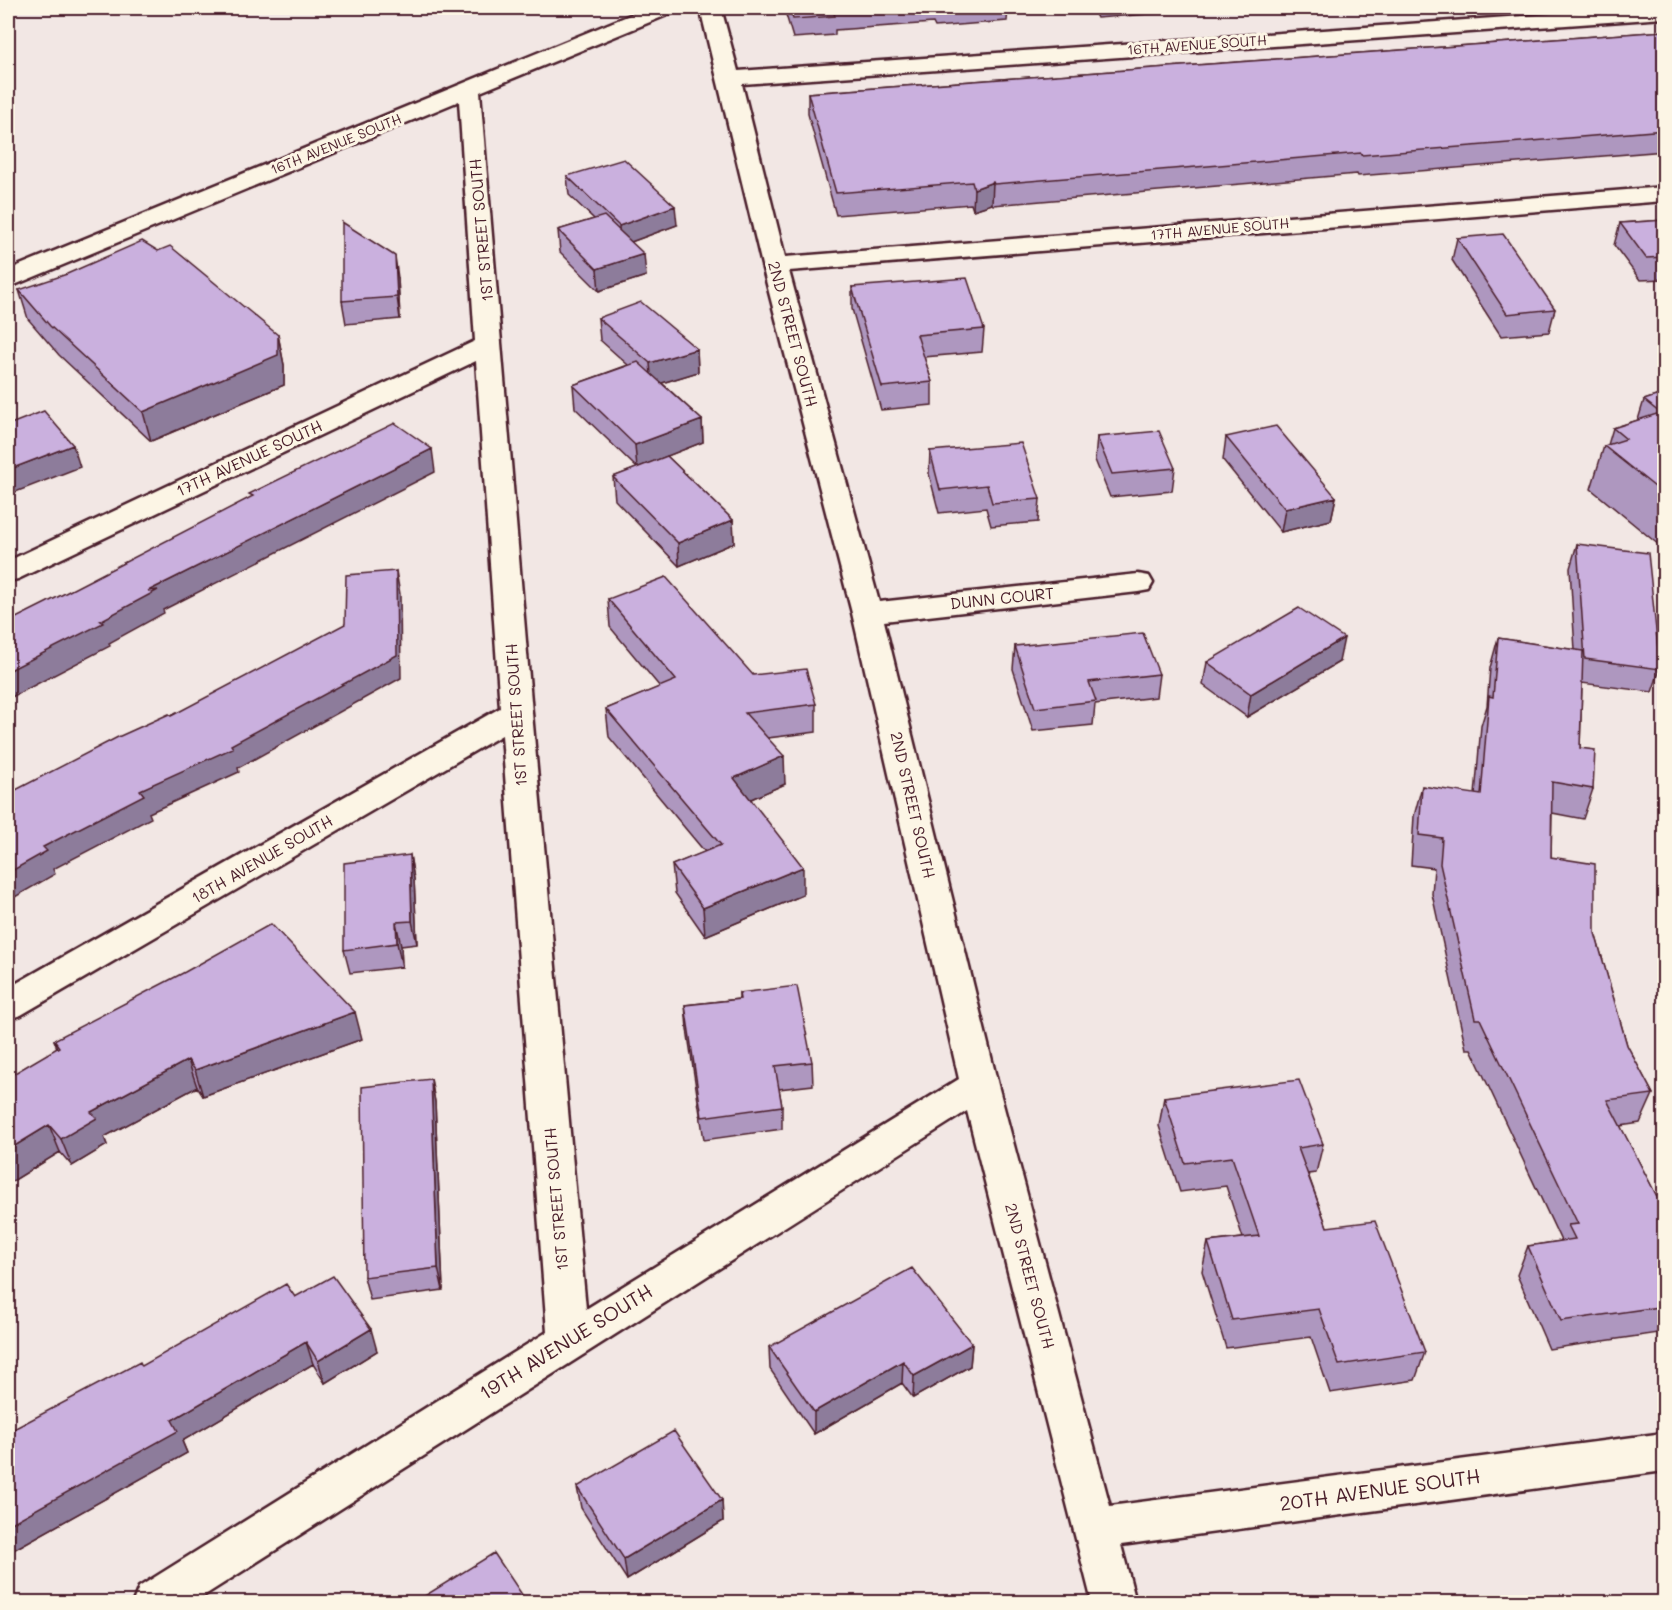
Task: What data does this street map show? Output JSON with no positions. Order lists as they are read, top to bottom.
{
  "streets": {
    "street": [
      "16TH AVENUE SOUTH",
      "17TH AVENUE SOUTH",
      "1ST STREET SOUTH",
      "2ND STREET SOUTH",
      "DUNN COURT",
      "18TH AVENUE SOUTH",
      "19TH AVENUE SOUTH",
      "20TH AVENUE SOUTH"
    ]
  },
  "crossings": [
    ["16TH AVENUE SOUTH", "1ST STREET SOUTH"],
    ["16TH AVENUE SOUTH", "2ND STREET SOUTH"],
    ["17TH AVENUE SOUTH", "1ST STREET SOUTH"],
    ["17TH AVENUE SOUTH", "2ND STREET SOUTH"],
    ["1ST STREET SOUTH", "18TH AVENUE SOUTH"],
    ["1ST STREET SOUTH", "19TH AVENUE SOUTH"],
    ["2ND STREET SOUTH", "DUNN COURT"],
    ["2ND STREET SOUTH", "19TH AVENUE SOUTH"],
    ["2ND STREET SOUTH", "20TH AVENUE SOUTH"]
  ]
}
